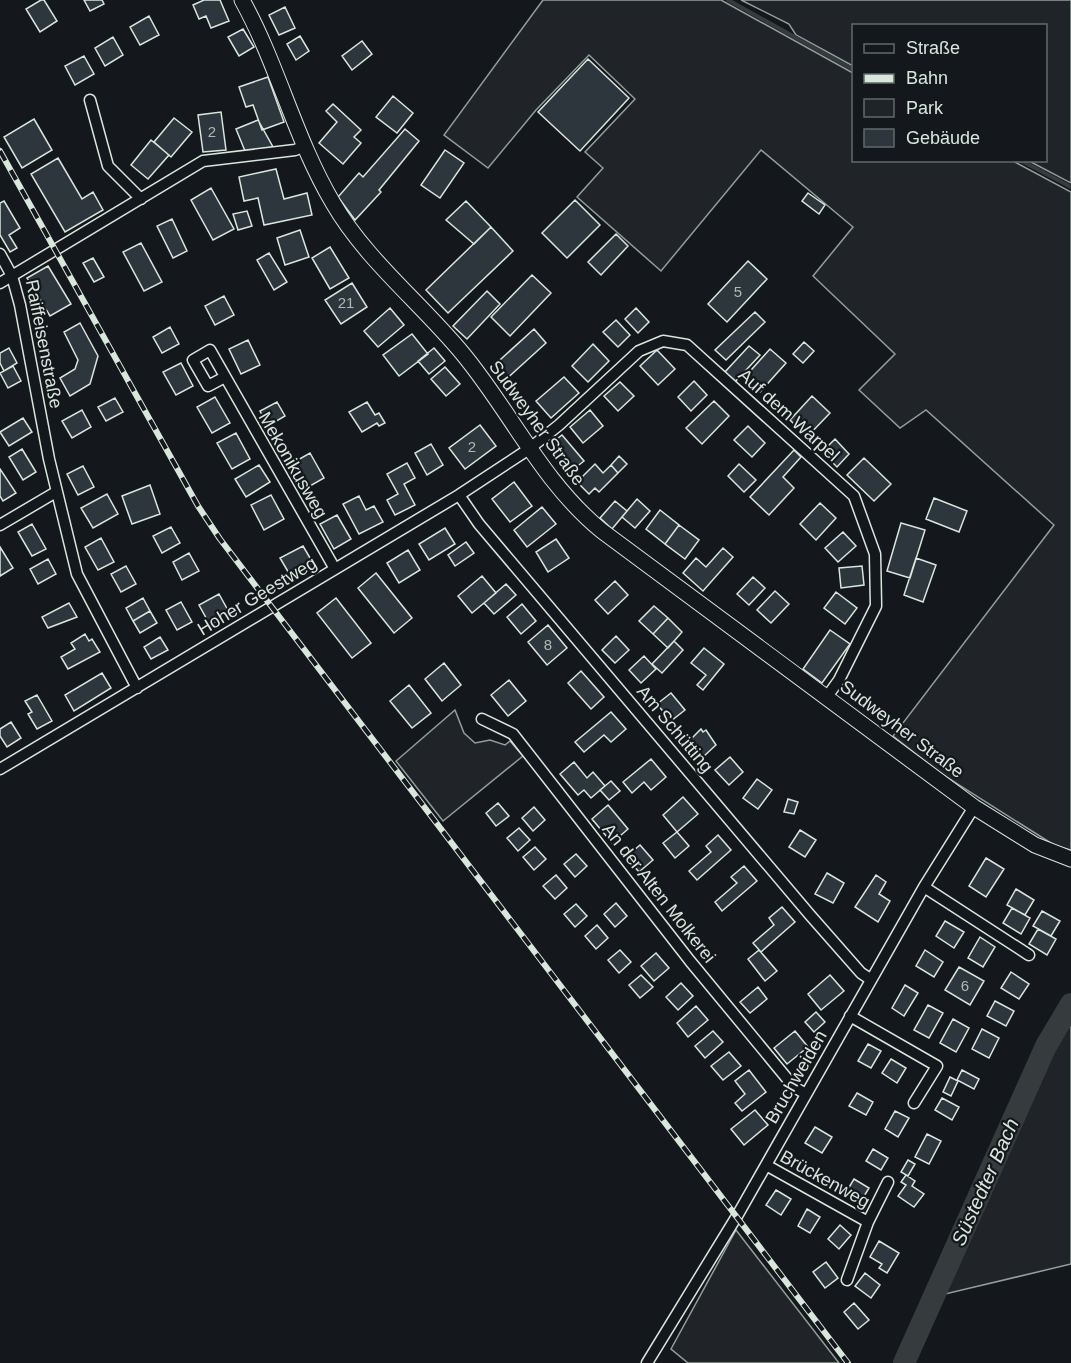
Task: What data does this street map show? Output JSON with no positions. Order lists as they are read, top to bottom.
{
  "streets": {
    "street": [
      "Raiffeisenstraße",
      "Auf dem Warpel",
      "Sudweyher Straße",
      "Mekonikusweg",
      "Hoher Geestweg",
      "Am Schütting",
      "An der Alten Molkerei",
      "Bruchweiden",
      "Brückenweg"
    ]
  },
  "crossings": [
    ["Raiffeisenstraße", "Sudweyher Straße"],
    ["Raiffeisenstraße", "Hoher Geestweg"],
    ["Auf dem Warpel", "Sudweyher Straße"],
    ["Auf dem Warpel", "Hoher Geestweg"],
    ["Sudweyher Straße", "Hoher Geestweg"],
    ["Sudweyher Straße", "Bruchweiden"],
    ["Mekonikusweg", "Hoher Geestweg"],
    ["Hoher Geestweg", "Am Schütting"],
    ["Am Schütting", "Bruchweiden"],
    ["An der Alten Molkerei", "Bruchweiden"],
    ["Bruchweiden", "Brückenweg"]
  ],
  "water": ["Süstedter Bach"],
  "house_numbers": [
    "2",
    "5",
    "21",
    "2",
    "8",
    "6"
  ],
  "legend": [
    "Straße",
    "Bahn",
    "Park",
    "Gebäude"
  ]
}
